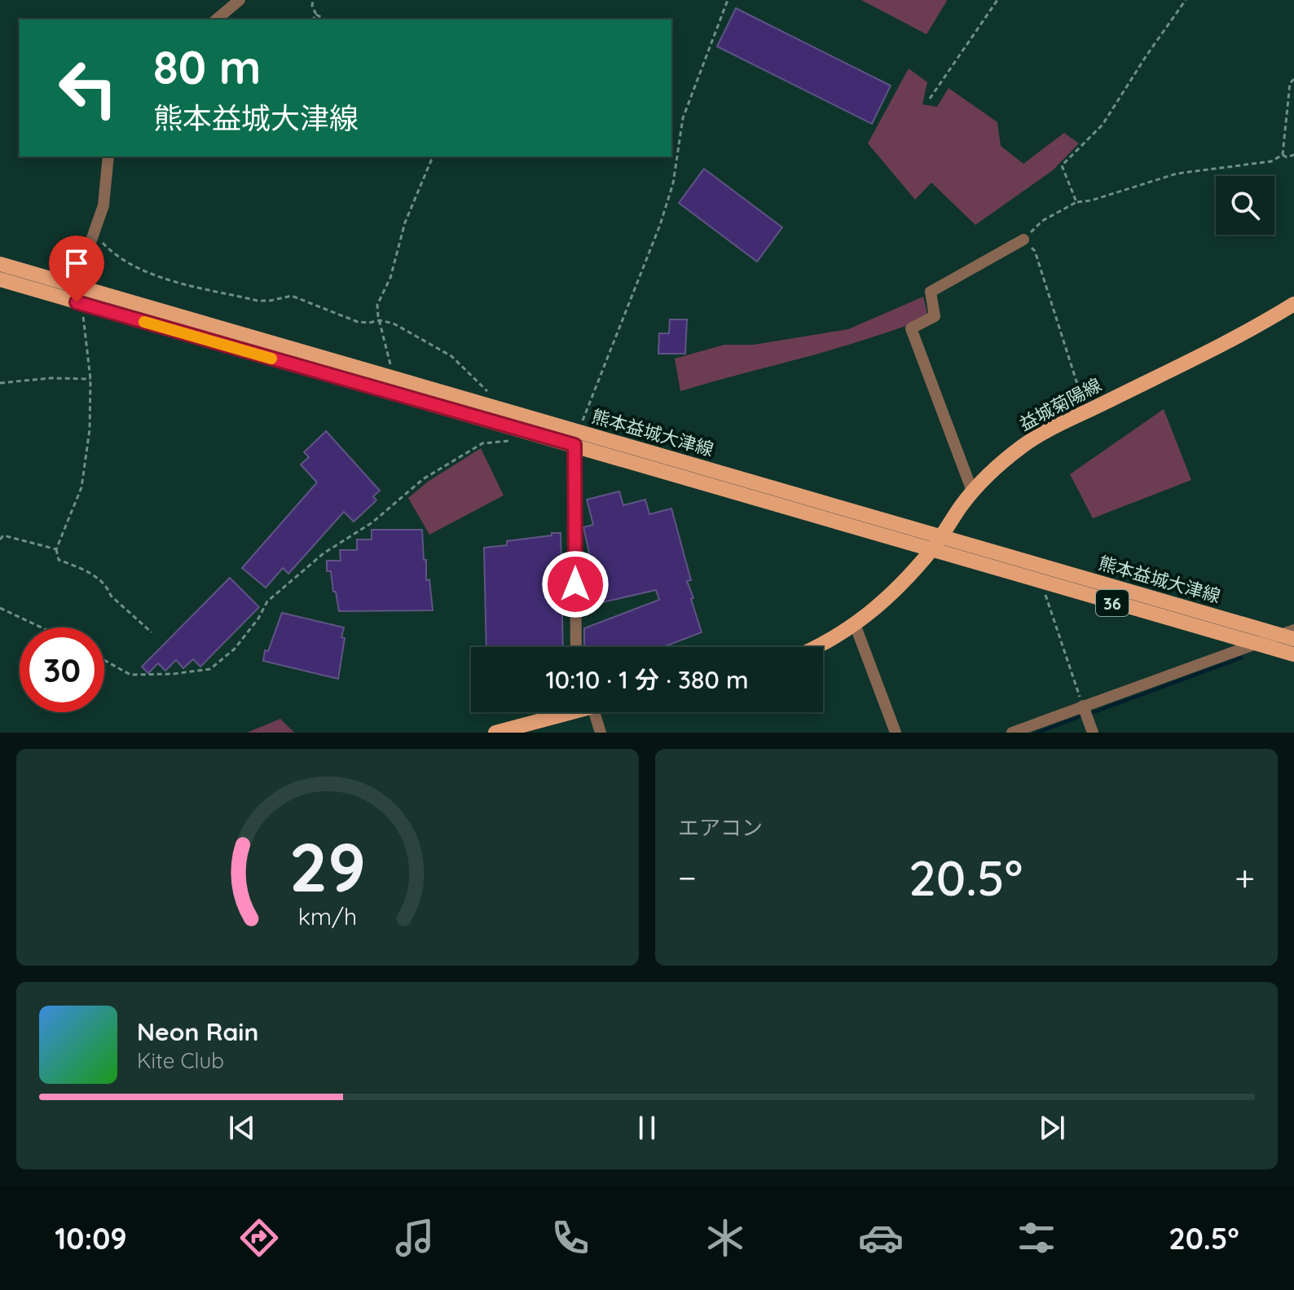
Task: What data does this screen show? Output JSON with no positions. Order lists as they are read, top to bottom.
{
  "streets": {
    "main road": ["益城菊陽線", "熊本益城大津線", "36"]
  },
  "crossings": [
    ["益城菊陽線", "熊本益城大津線"]
  ],
  "page": {
    "turn": ["80 m", "熊本益城大津線"],
    "limit": "30",
    "trip": "10:10 · 1 分 · 380 m",
    "tile": "エアコン",
    "heat": ["−", "20.5°", "+"],
    "song": ["Neon Rain", "Kite Club"],
    "tabs": ["10:09", "20.5°"],
    "gauge": ["29", "km/h"]
  }
}
